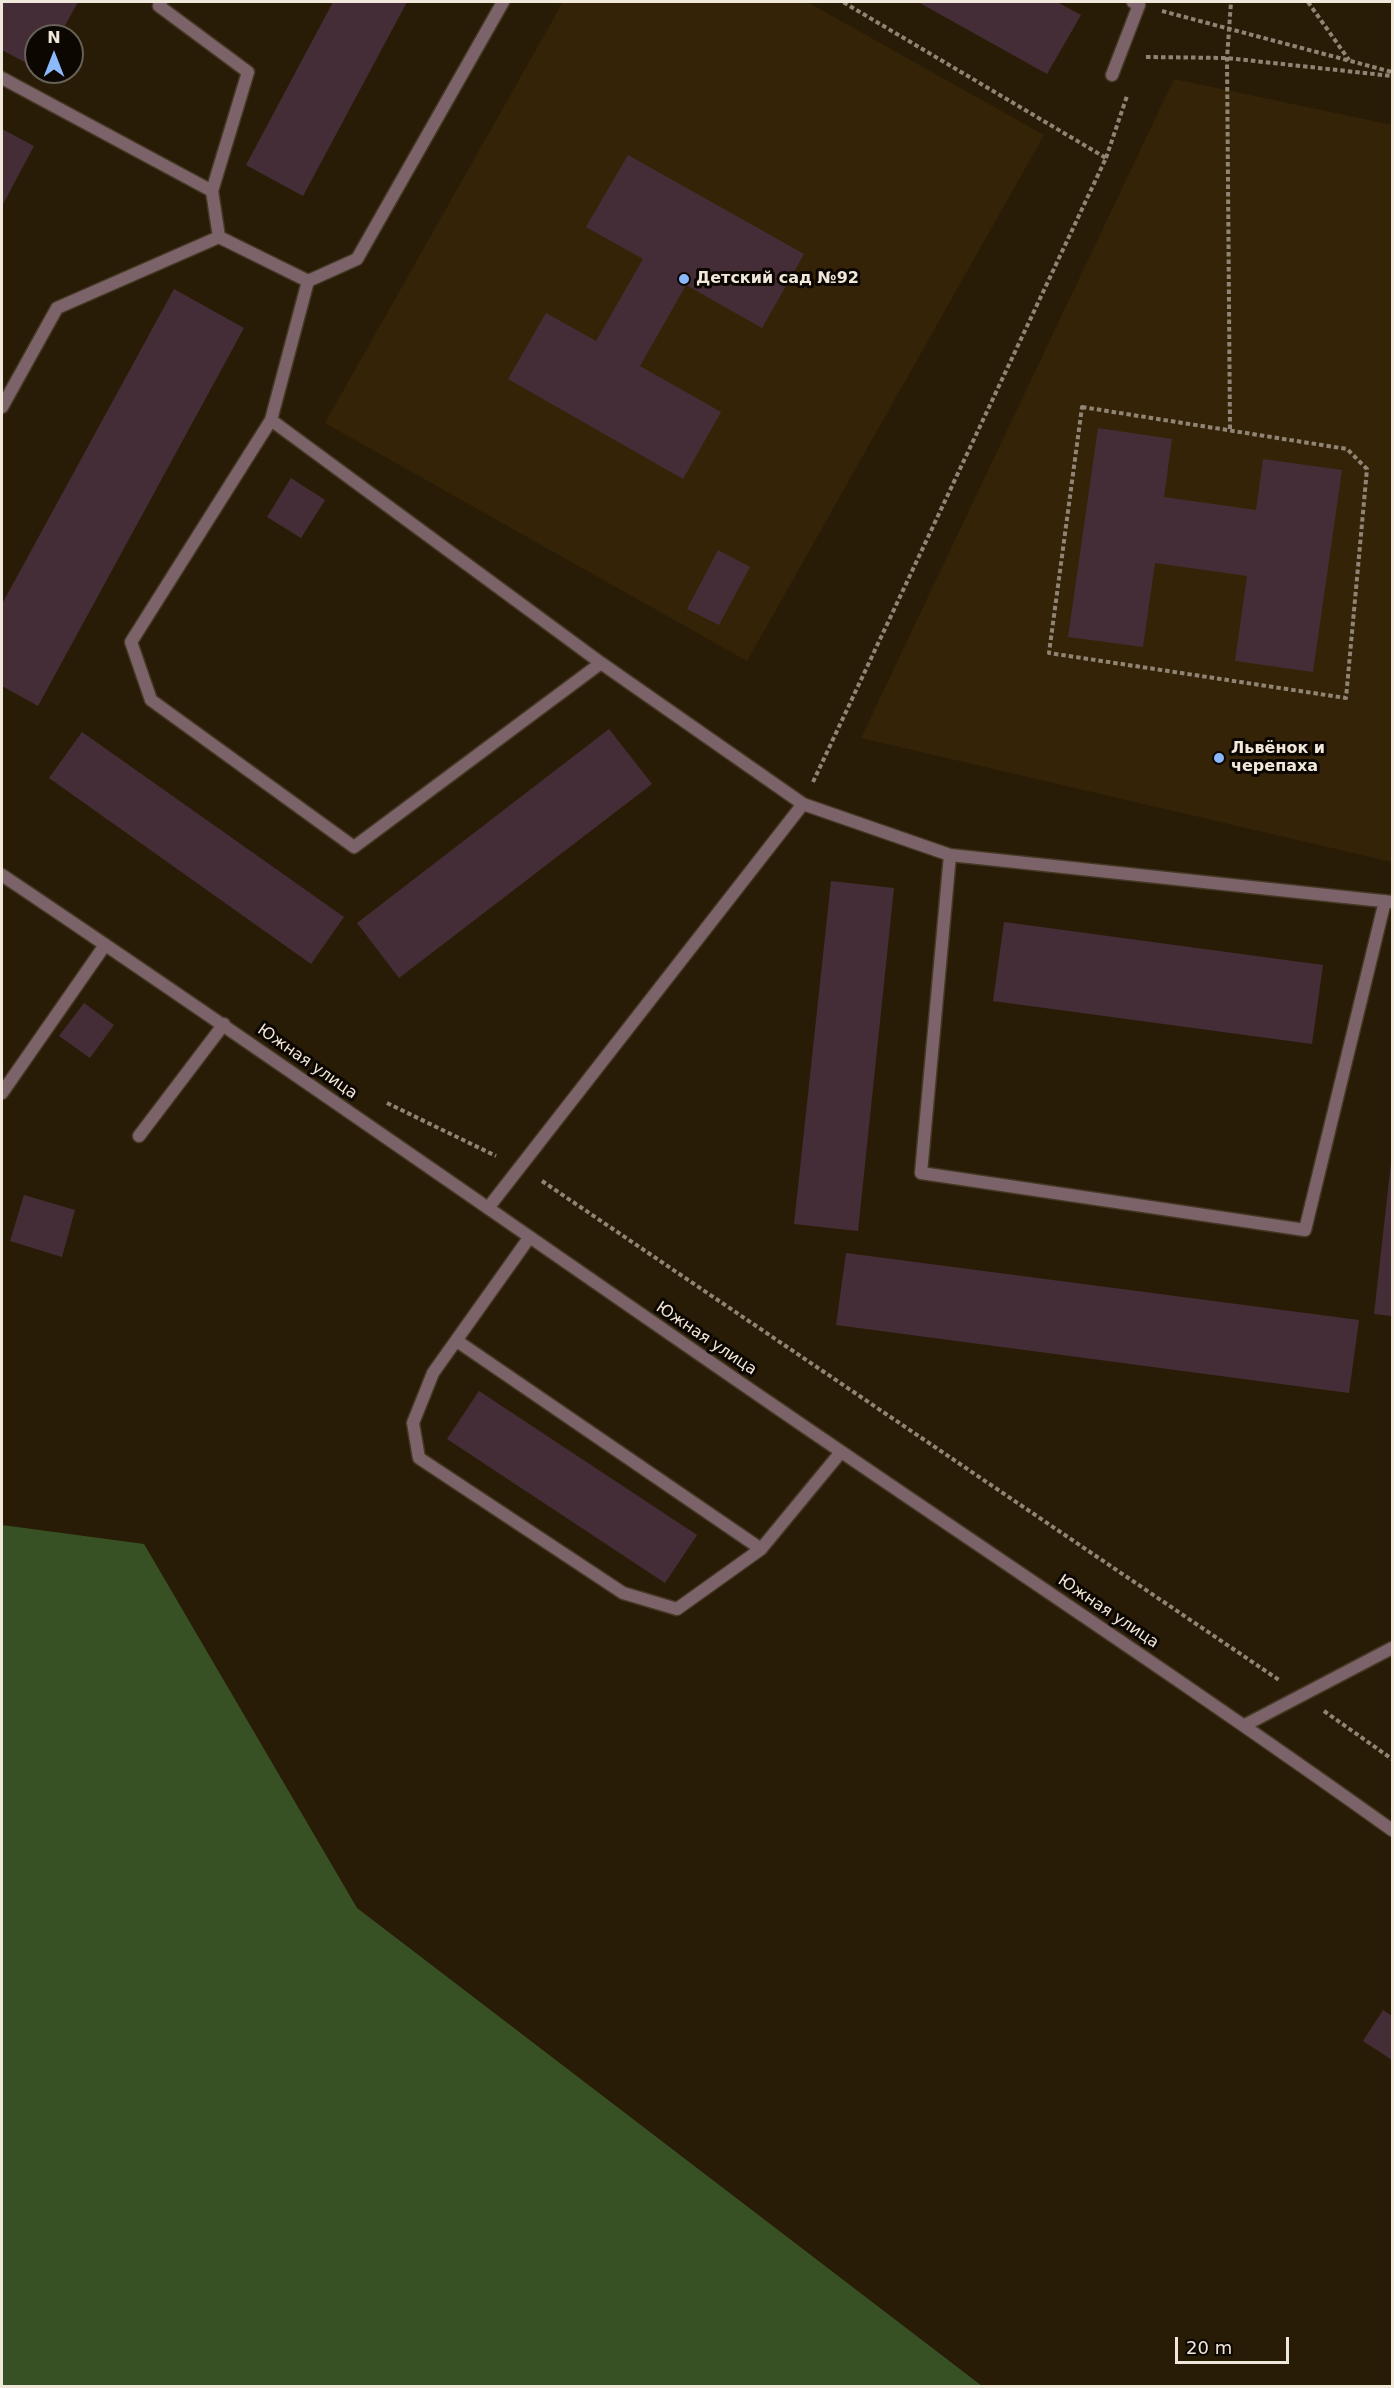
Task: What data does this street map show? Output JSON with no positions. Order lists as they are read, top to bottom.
{
  "streets": {
    "street": ["Южная улица"]
  },
  "places": ["Детский сад №92", "Львёнок и черепаха"],
  "scale_bar": "20 m",
  "north": "top"
}
